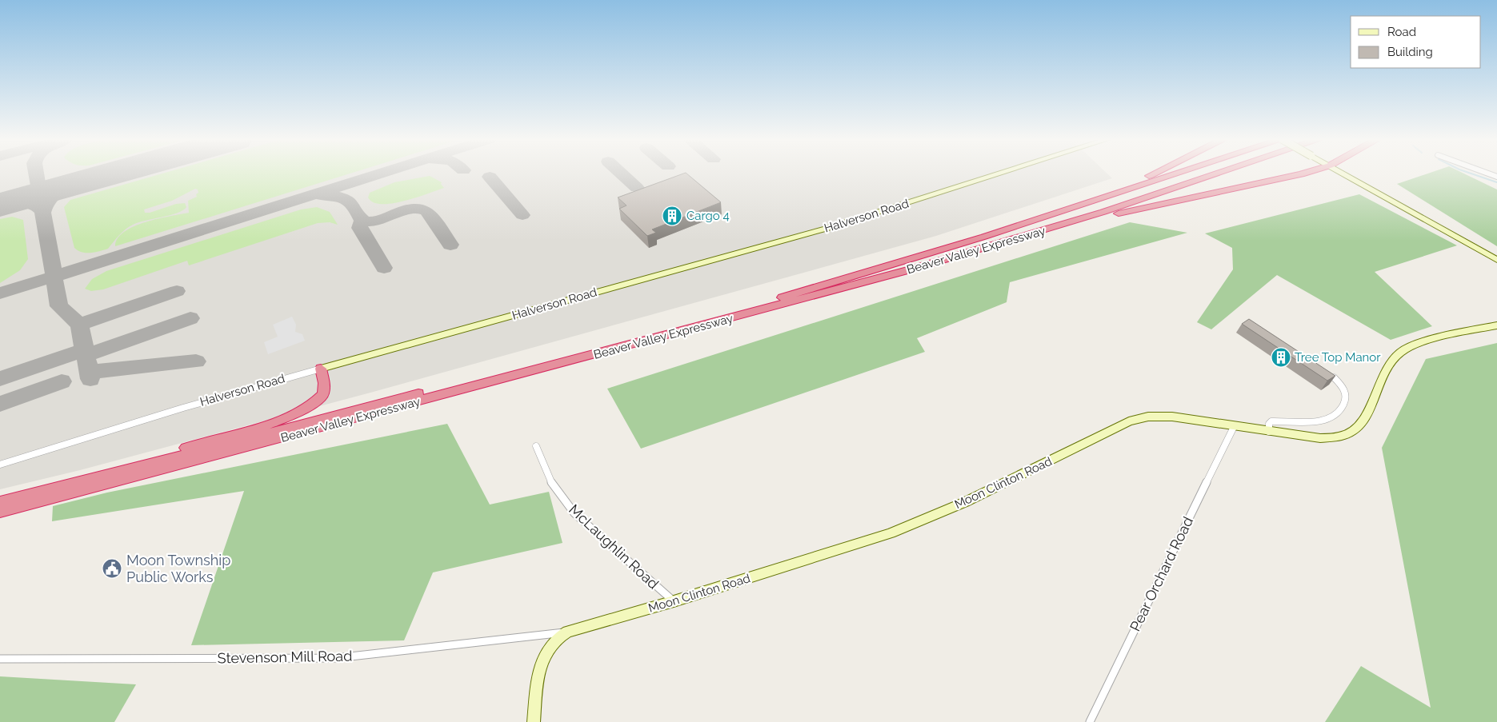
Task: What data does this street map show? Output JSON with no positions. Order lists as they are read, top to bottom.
{
  "streets": {
    "highway": ["Beaver Valley Expressway"],
    "street": [
      "Halverson Road",
      "Moon Clinton Road",
      "McLaughlin Road",
      "Pear Orchard Road",
      "Stevenson Mill Road"
    ]
  },
  "crossings": [
    ["Moon Clinton Road", "McLaughlin Road"],
    ["Moon Clinton Road", "Pear Orchard Road"],
    ["Moon Clinton Road", "Stevenson Mill Road"]
  ],
  "places": {
    "building": ["Cargo 4", "Tree Top Manor"],
    "public building": ["Moon Township Public Works"]
  },
  "legend": ["Road", "Building"]
}
